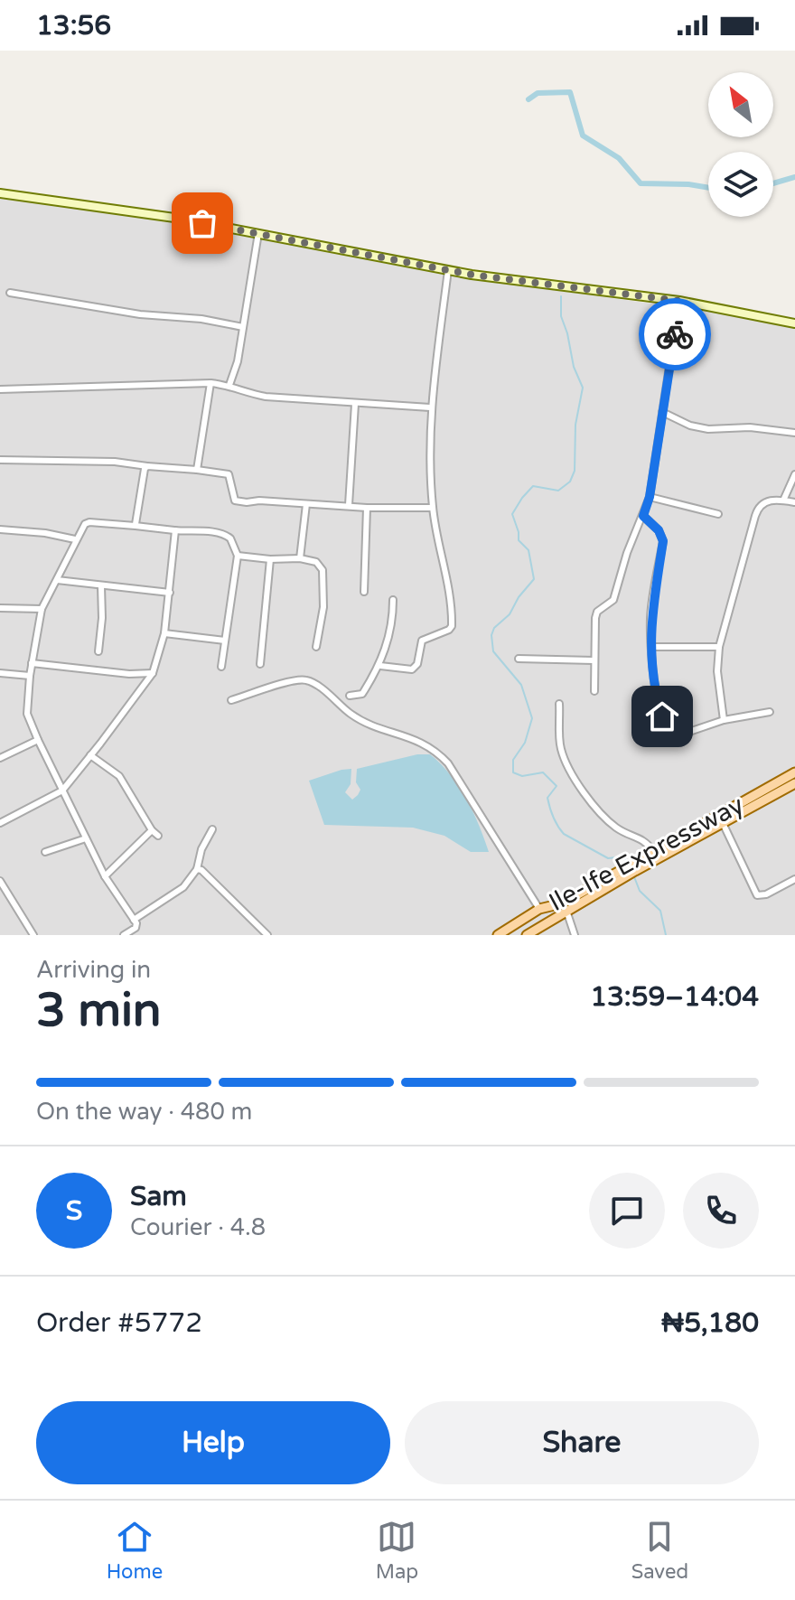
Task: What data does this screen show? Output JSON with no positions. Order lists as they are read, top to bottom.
{
  "streets": {
    "main road": ["Ile-Ife Expressway"]
  },
  "north": "top left",
  "page": {
    "status": "13:56",
    "heading": ["3 min", "Arriving in", "13:59–14:04"],
    "panel": [
      "Sam",
      "Courier · 4.8",
      "Order #5772",
      "₦5,180"
    ],
    "bar": "On the way · 480 m",
    "round": "S",
    "buttons": ["Help", "Share"],
    "tabs": ["Home", "Map", "Saved"]
  }
}
